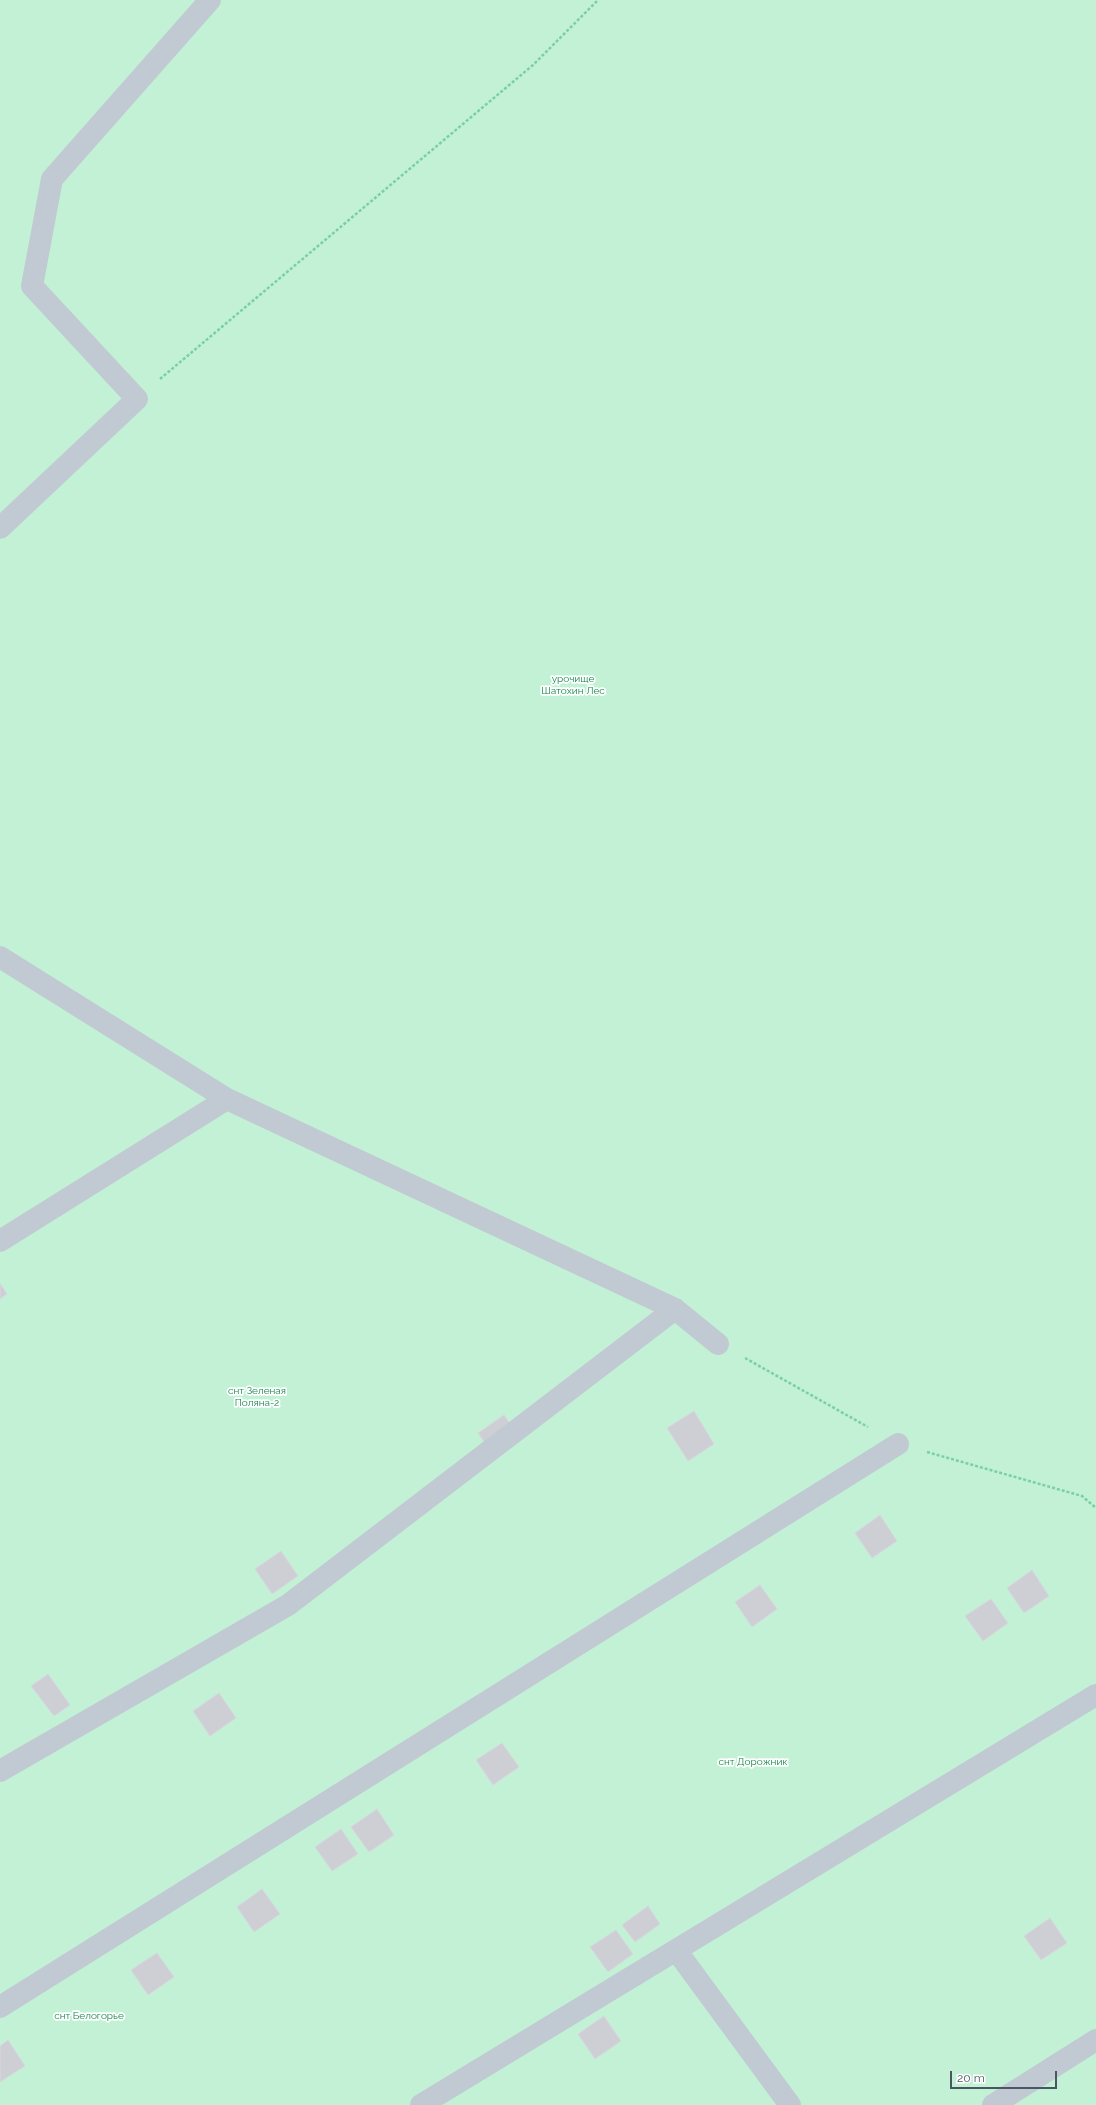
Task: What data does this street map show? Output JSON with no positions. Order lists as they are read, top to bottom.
{
  "parks": [
    "урочище Шатохин Лес",
    "снт Зеленая Поляна-2",
    "снт Дорожник",
    "снт Белогорье"
  ],
  "scale_bar": "20 m"
}
